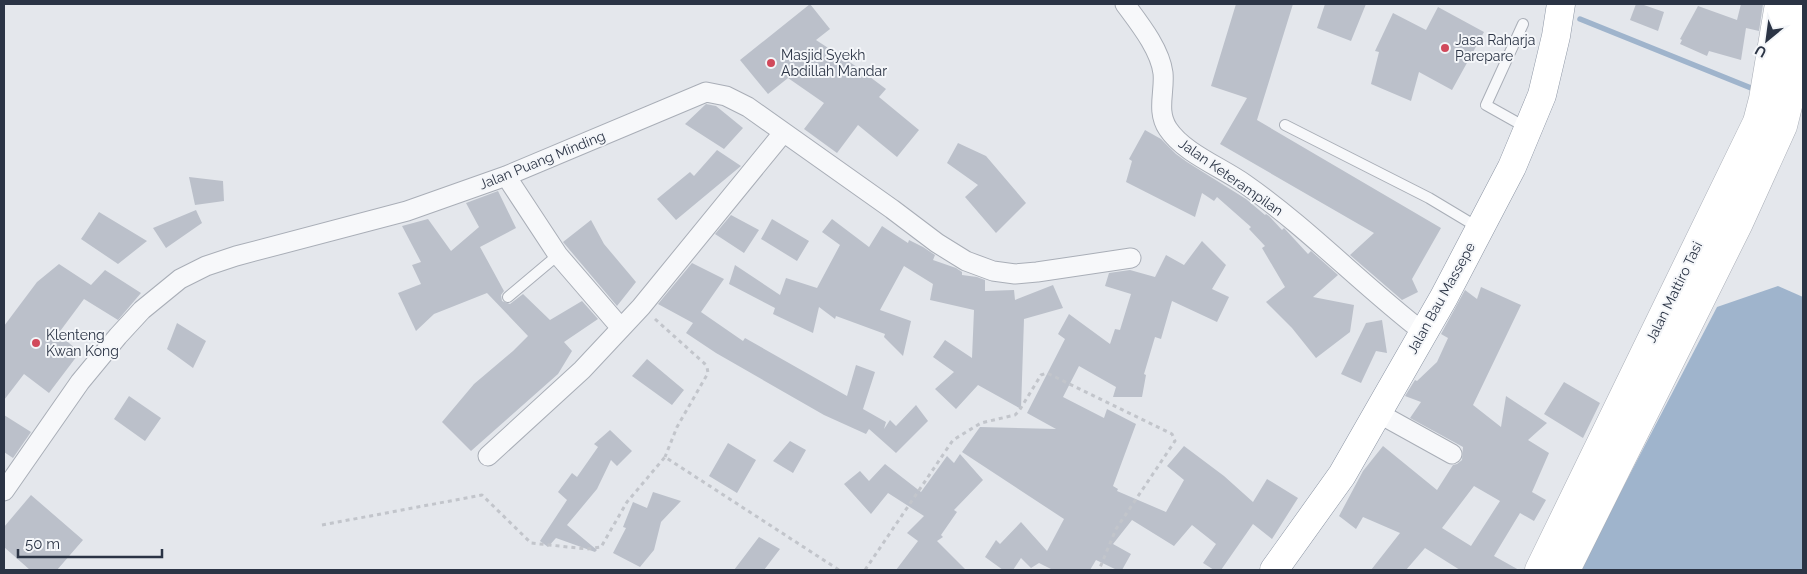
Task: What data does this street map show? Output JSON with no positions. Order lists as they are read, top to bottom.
{
  "streets": {
    "main road": ["Jalan Mattiro Tasi", "Jalan Bau Massepe"],
    "street": ["Jalan Puang Minding", "Jalan Keterampilan"]
  },
  "crossings": [
    ["Jalan Keterampilan", "Jalan Bau Massepe"]
  ],
  "places": ["Jasa Raharja Parepare", "Masjid Syekh Abdillah Mandar", "Klenteng Kwan Kong"],
  "scale_bar": "50 m",
  "north": "bottom left"
}
